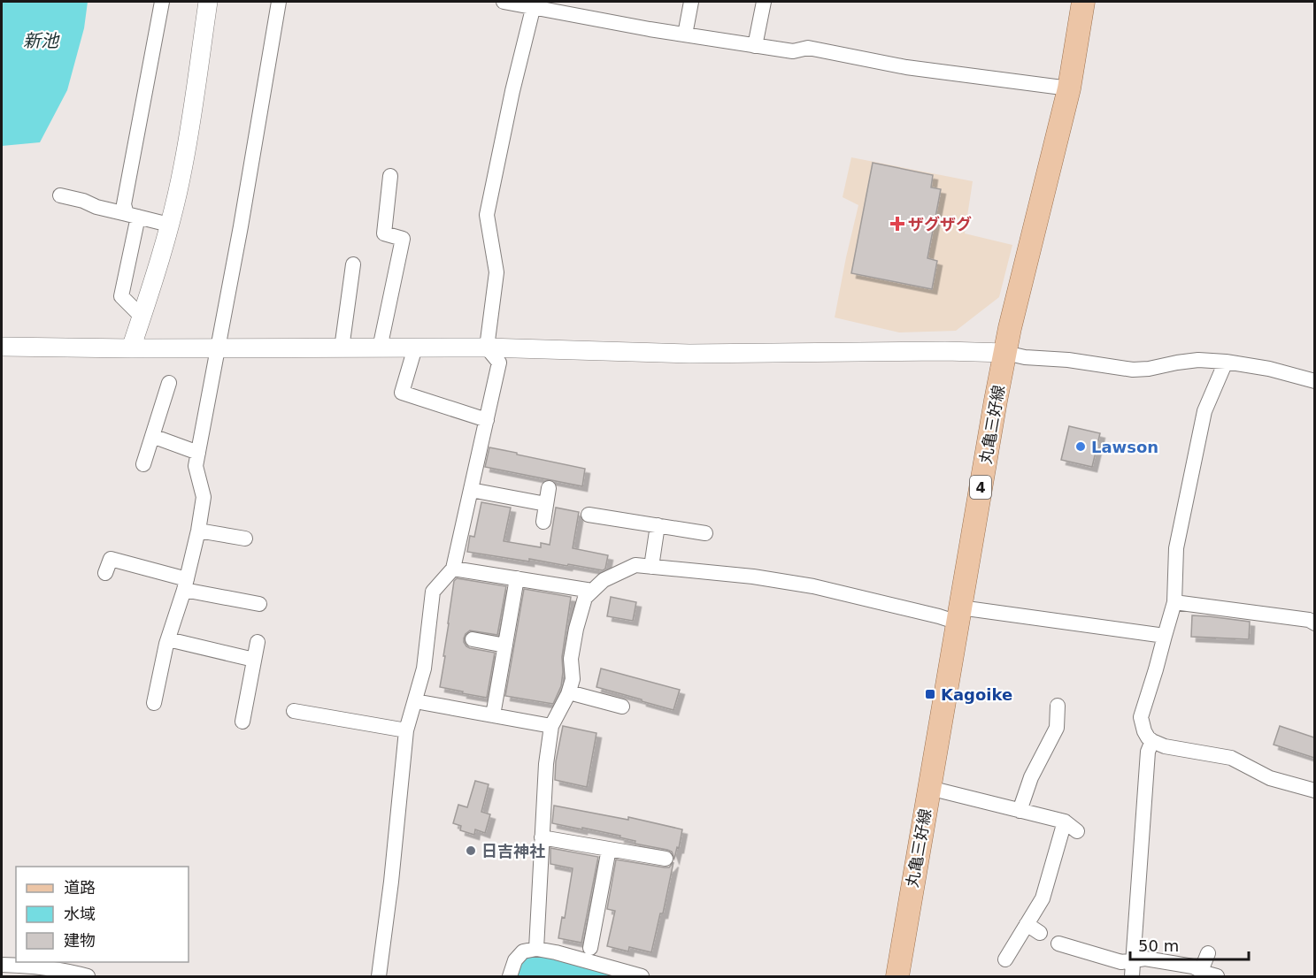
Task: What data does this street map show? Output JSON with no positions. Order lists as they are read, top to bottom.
{
  "streets": {
    "main road": ["丸亀三好線", "4"]
  },
  "water": ["新池"],
  "places": {
    "health": ["ザグザグ"],
    "other": ["Lawson", "日吉神社"],
    "transit": ["Kagoike"]
  },
  "legend": ["道路", "水域", "建物"],
  "scale_bar": "50 m"
}
